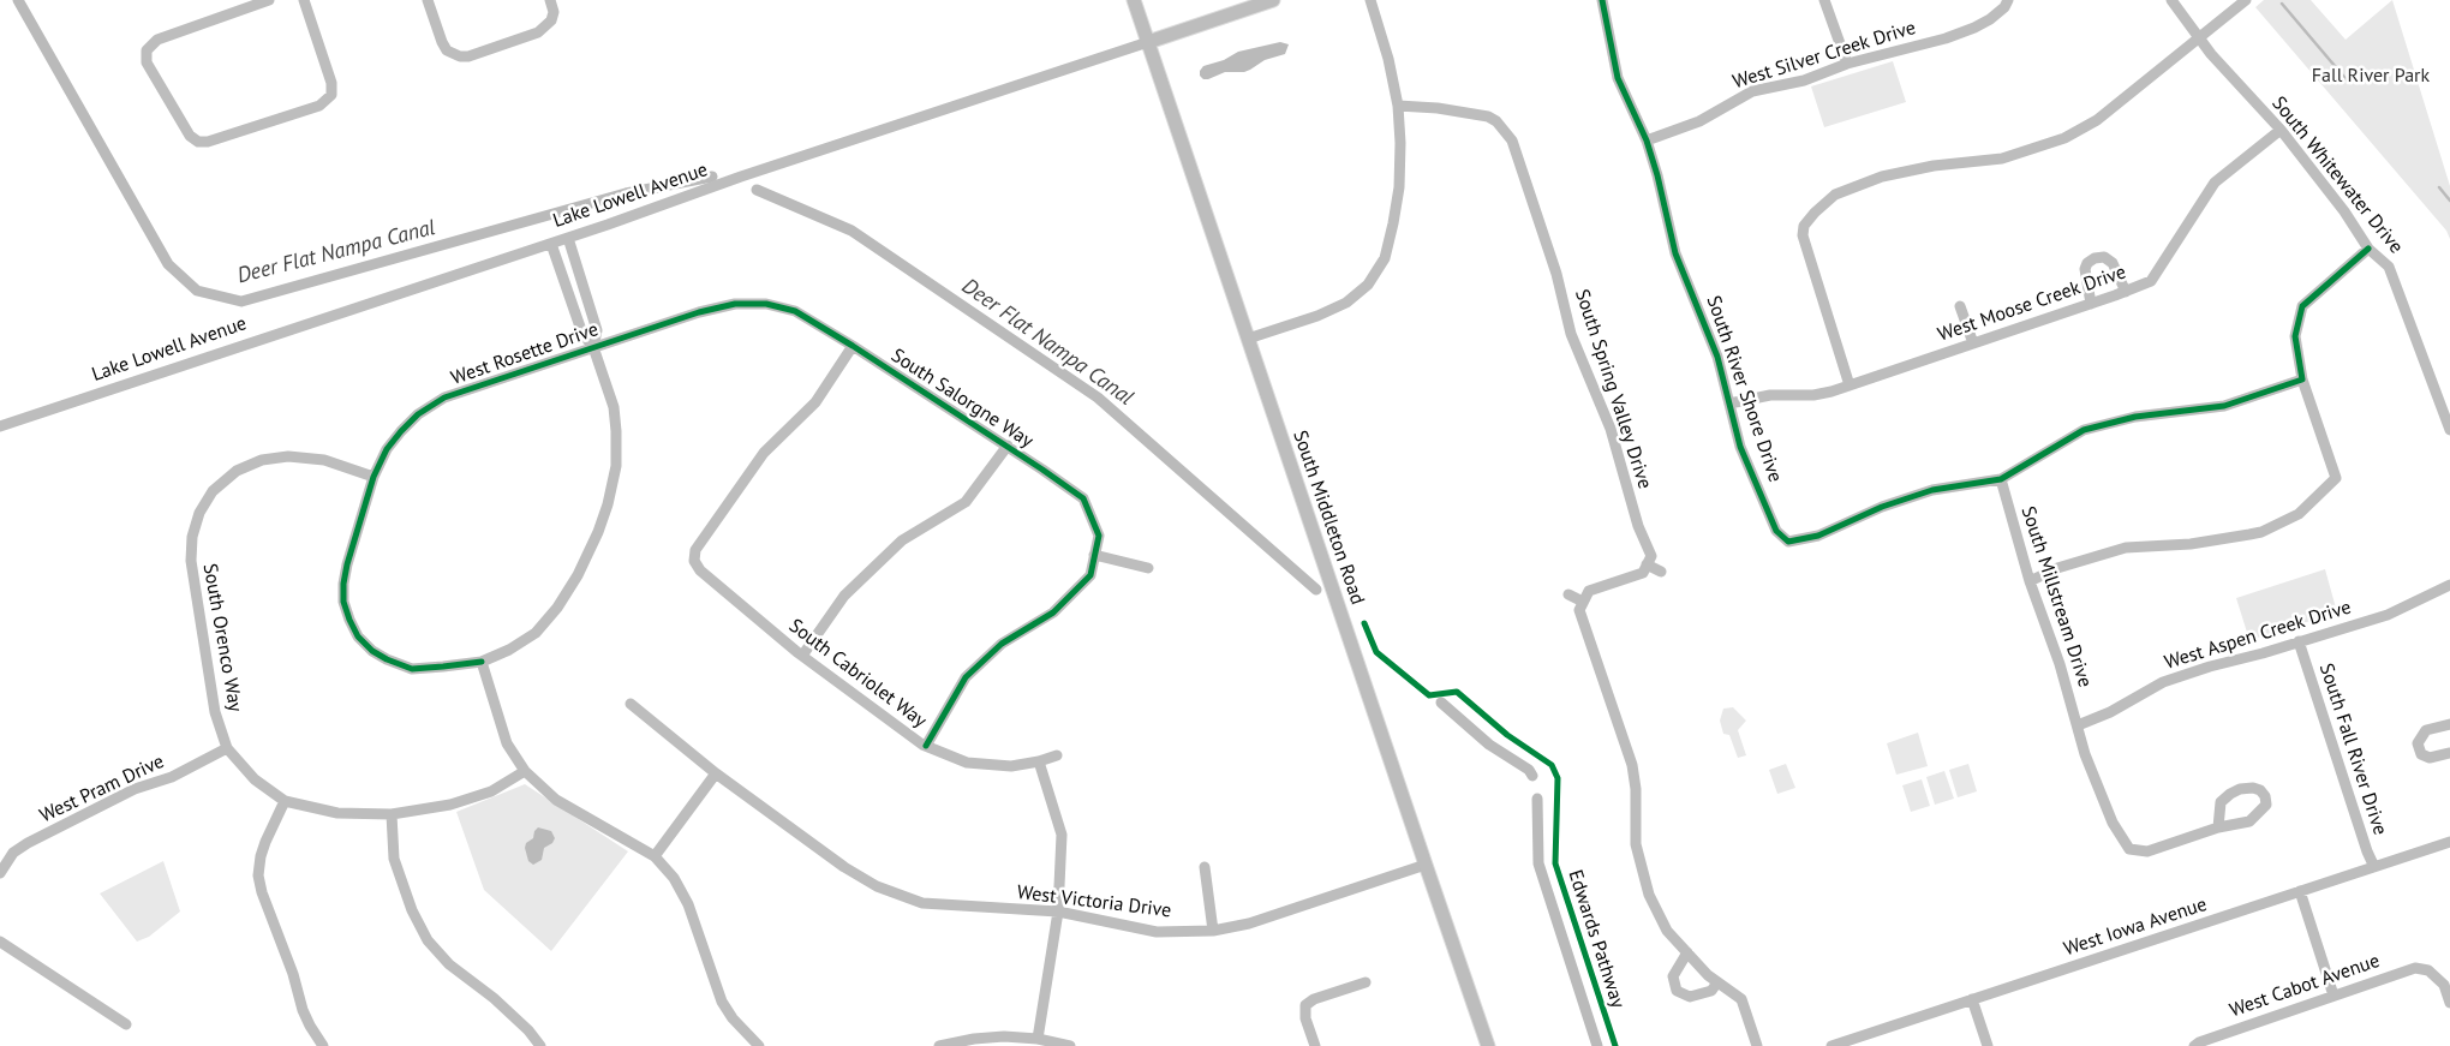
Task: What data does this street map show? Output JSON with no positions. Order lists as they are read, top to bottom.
{
  "streets": {
    "main road": ["Lake Lowell Avenue", "South Middleton Road"],
    "street": [
      "West Silver Creek Drive",
      "South Whitewater Drive",
      "West Moose Creek Drive",
      "West Rosette Drive",
      "South Spring Valley Drive",
      "South River Shore Drive",
      "South Salorgne Way",
      "South Millstream Drive",
      "West Aspen Creek Drive",
      "South Orenco Way",
      "South Cabriolet Way",
      "South Fall River Drive",
      "West Pram Drive",
      "West Victoria Drive",
      "West Iowa Avenue",
      "West Cabot Avenue"
    ],
    "cycle path": ["Edwards Pathway"]
  },
  "crossings": [
    ["West Silver Creek Drive", "South River Shore Drive"],
    ["South Whitewater Drive", "West Moose Creek Drive"],
    ["Lake Lowell Avenue", "South Middleton Road"],
    ["West Moose Creek Drive", "South River Shore Drive"],
    ["West Rosette Drive", "South Salorgne Way"],
    ["West Rosette Drive", "South Orenco Way"],
    ["South River Shore Drive", "South Millstream Drive"],
    ["South Salorgne Way", "South Cabriolet Way"],
    ["South Middleton Road", "West Victoria Drive"],
    ["South Millstream Drive", "West Aspen Creek Drive"],
    ["West Aspen Creek Drive", "South Fall River Drive"],
    ["South Orenco Way", "West Pram Drive"],
    ["South Fall River Drive", "West Iowa Avenue"]
  ],
  "water": ["Deer Flat Nampa Canal"],
  "parks": ["Fall River Park"]
}
